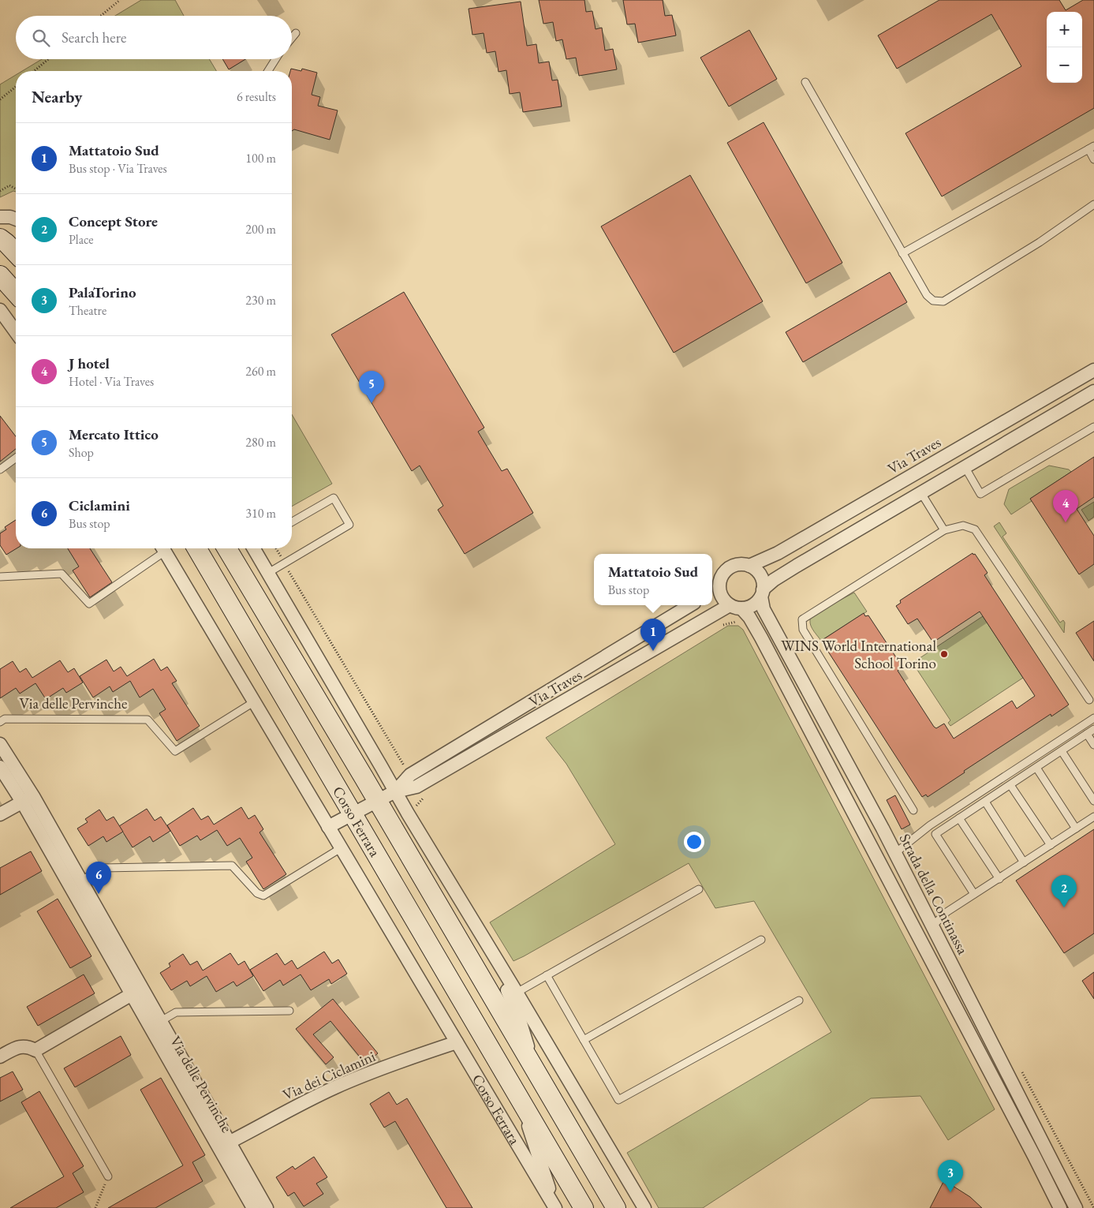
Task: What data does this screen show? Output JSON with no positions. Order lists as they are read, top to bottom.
{
  "streets": {
    "main road": ["Corso Ferrara"],
    "street": [
      "Via Traves",
      "Via delle Pervinche",
      "Strada della Continassa",
      "Via dei Ciclamini"
    ]
  },
  "crossings": [
    ["Via Traves", "Corso Ferrara"],
    ["Via Traves", "Strada della Continassa"],
    ["Via delle Pervinche", "Corso Ferrara"],
    ["Via delle Pervinche", "Via dei Ciclamini"],
    ["Corso Ferrara", "Via dei Ciclamini"]
  ],
  "places": ["WINS World International School Torino"],
  "page": {
    "map_buttons": ["+", "−"],
    "search": "Search here",
    "heading": ["Nearby", "6 results"],
    "list": [
      {
        "mark": "1",
        "name": "Mattatoio Sud",
        "note": "Bus stop · Via Traves",
        "value": "100 m"
      },
      {
        "mark": "2",
        "name": "Concept Store",
        "note": "Place",
        "value": "200 m"
      },
      {
        "mark": "3",
        "name": "PalaTorino",
        "note": "Theatre",
        "value": "230 m"
      },
      {
        "mark": "4",
        "name": "J hotel",
        "note": "Hotel · Via Traves",
        "value": "260 m"
      },
      {
        "mark": "5",
        "name": "Mercato Ittico",
        "note": "Shop",
        "value": "280 m"
      },
      {
        "mark": "6",
        "name": "Ciclamini",
        "note": "Bus stop",
        "value": "310 m"
      }
    ],
    "pins": [
      "5",
      "4",
      "1",
      "6",
      "2",
      "3"
    ],
    "popup": ["Mattatoio Sud", "Bus stop"]
  }
}
